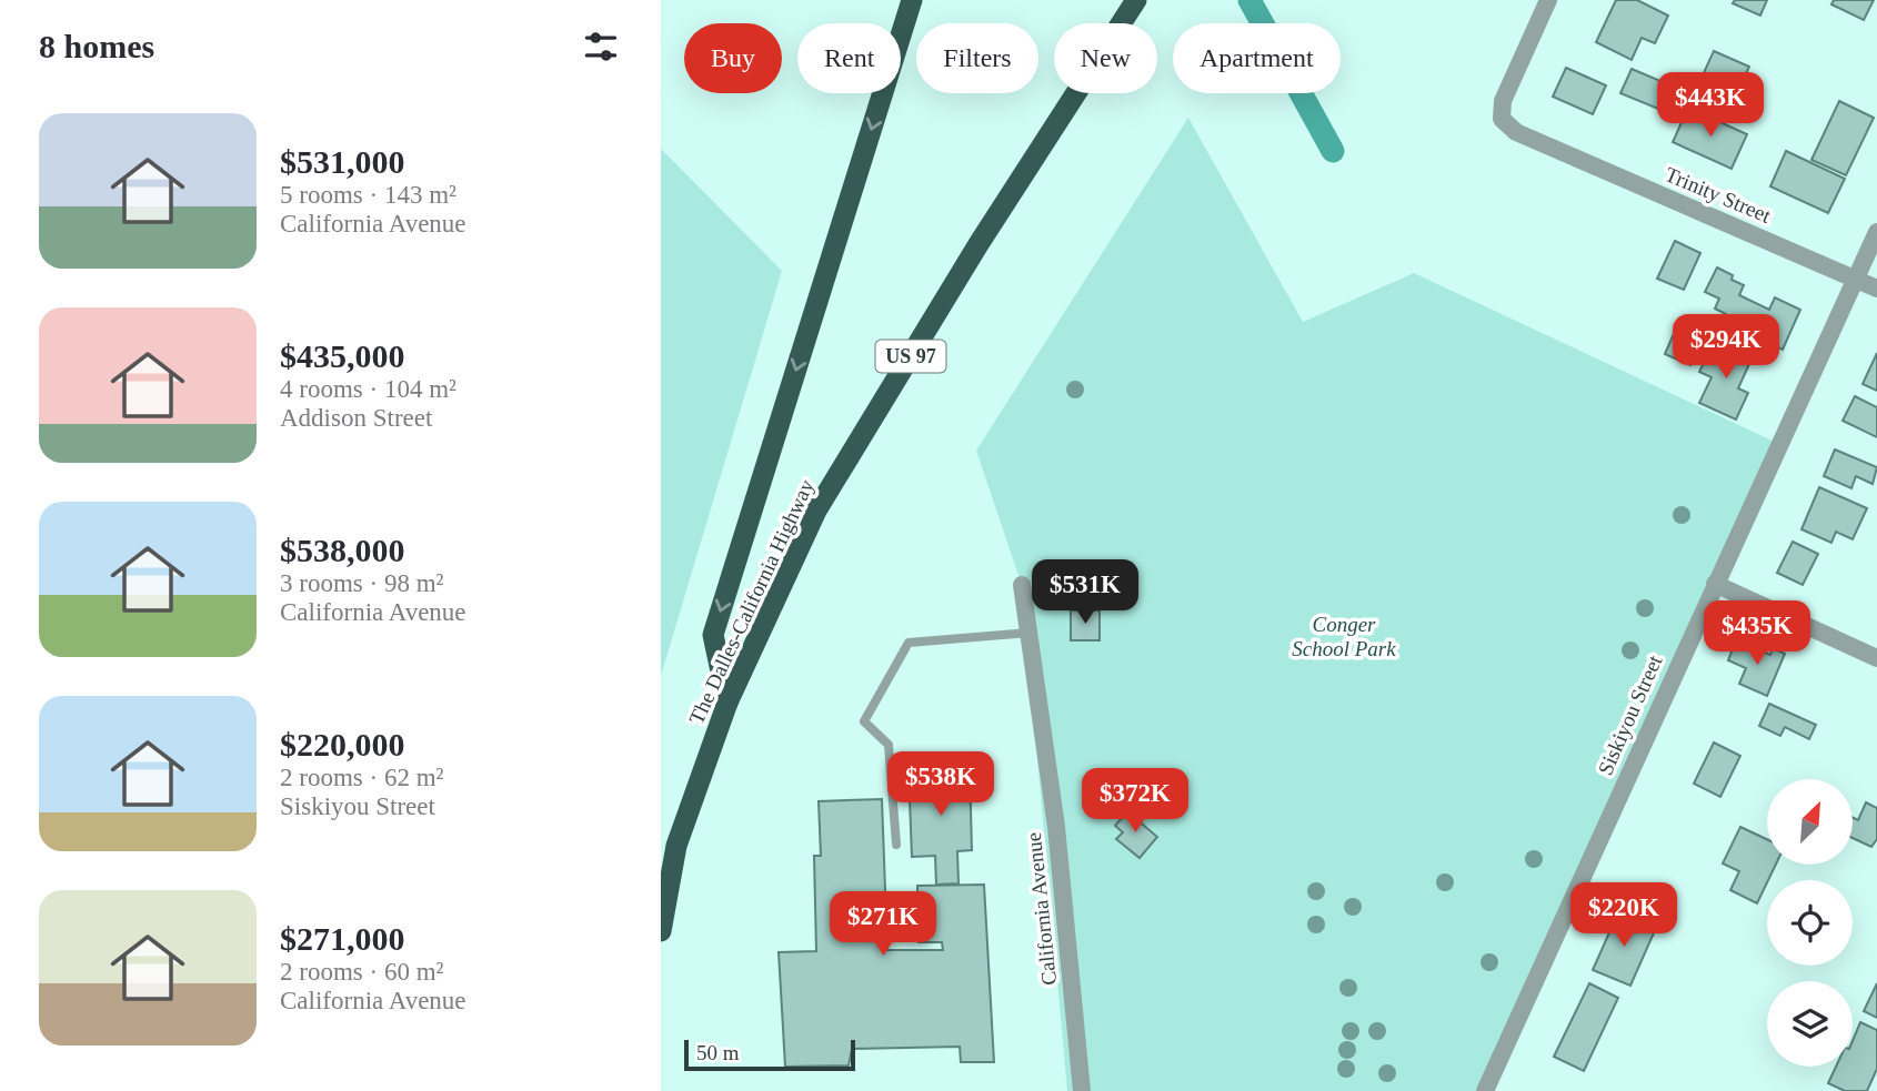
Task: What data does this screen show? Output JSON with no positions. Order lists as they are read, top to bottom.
{
  "streets": {
    "highway": ["US 97", "The Dalles-California Highway"],
    "street": ["Trinity Street", "Siskiyou Street", "California Avenue"]
  },
  "crossings": [
    ["Trinity Street", "Siskiyou Street"]
  ],
  "parks": ["Conger School Park"],
  "scale_bar": "50 m",
  "north": "top right",
  "page": {
    "heading": "8 homes",
    "chip": [
      "Buy",
      "Rent",
      "Filters",
      "New",
      "Apartment"
    ],
    "price": [
      "$443K",
      "$294K",
      "$531K",
      "$435K",
      "$538K",
      "$372K",
      "$220K",
      "$271K"
    ],
    "list": [
      {
        "name": "$531,000",
        "note": "5 rooms · 143 m² · California Avenue"
      },
      {
        "name": "$435,000",
        "note": "4 rooms · 104 m² · Addison Street"
      },
      {
        "name": "$538,000",
        "note": "3 rooms · 98 m² · California Avenue"
      },
      {
        "name": "$220,000",
        "note": "2 rooms · 62 m² · Siskiyou Street"
      },
      {
        "name": "$271,000",
        "note": "2 rooms · 60 m² · California Avenue"
      }
    ],
    "scale": "50 m"
  }
}
